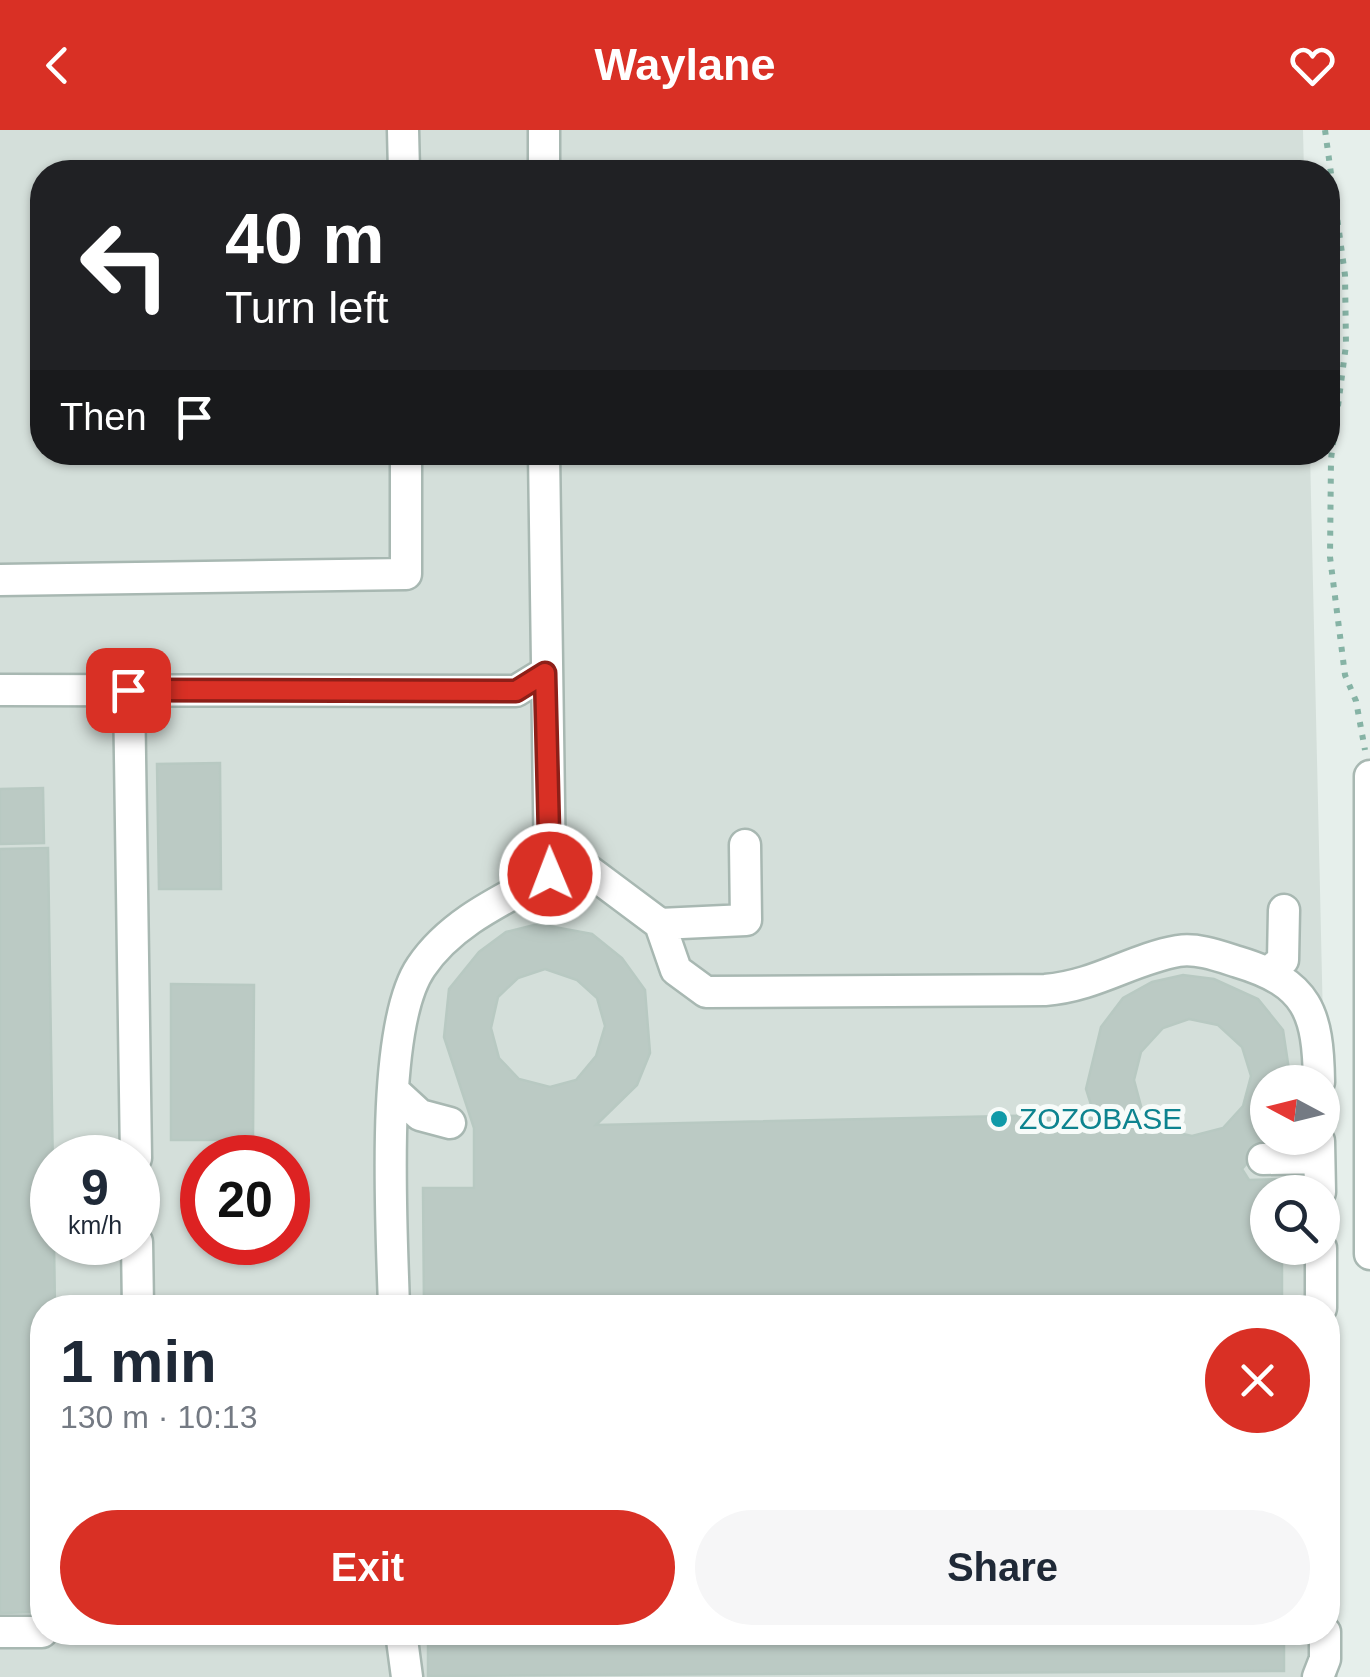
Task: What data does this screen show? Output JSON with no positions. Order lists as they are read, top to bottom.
{
  "places": ["ZOZOBASE"],
  "north": "left",
  "page": {
    "header": "Waylane",
    "turn": ["40 m", "Turn left"],
    "then": "Then",
    "speed": "9 km/h",
    "limit": "20",
    "heading": ["1 min", "130 m · 10:13"],
    "buttons": ["Exit", "Share"]
  }
}
